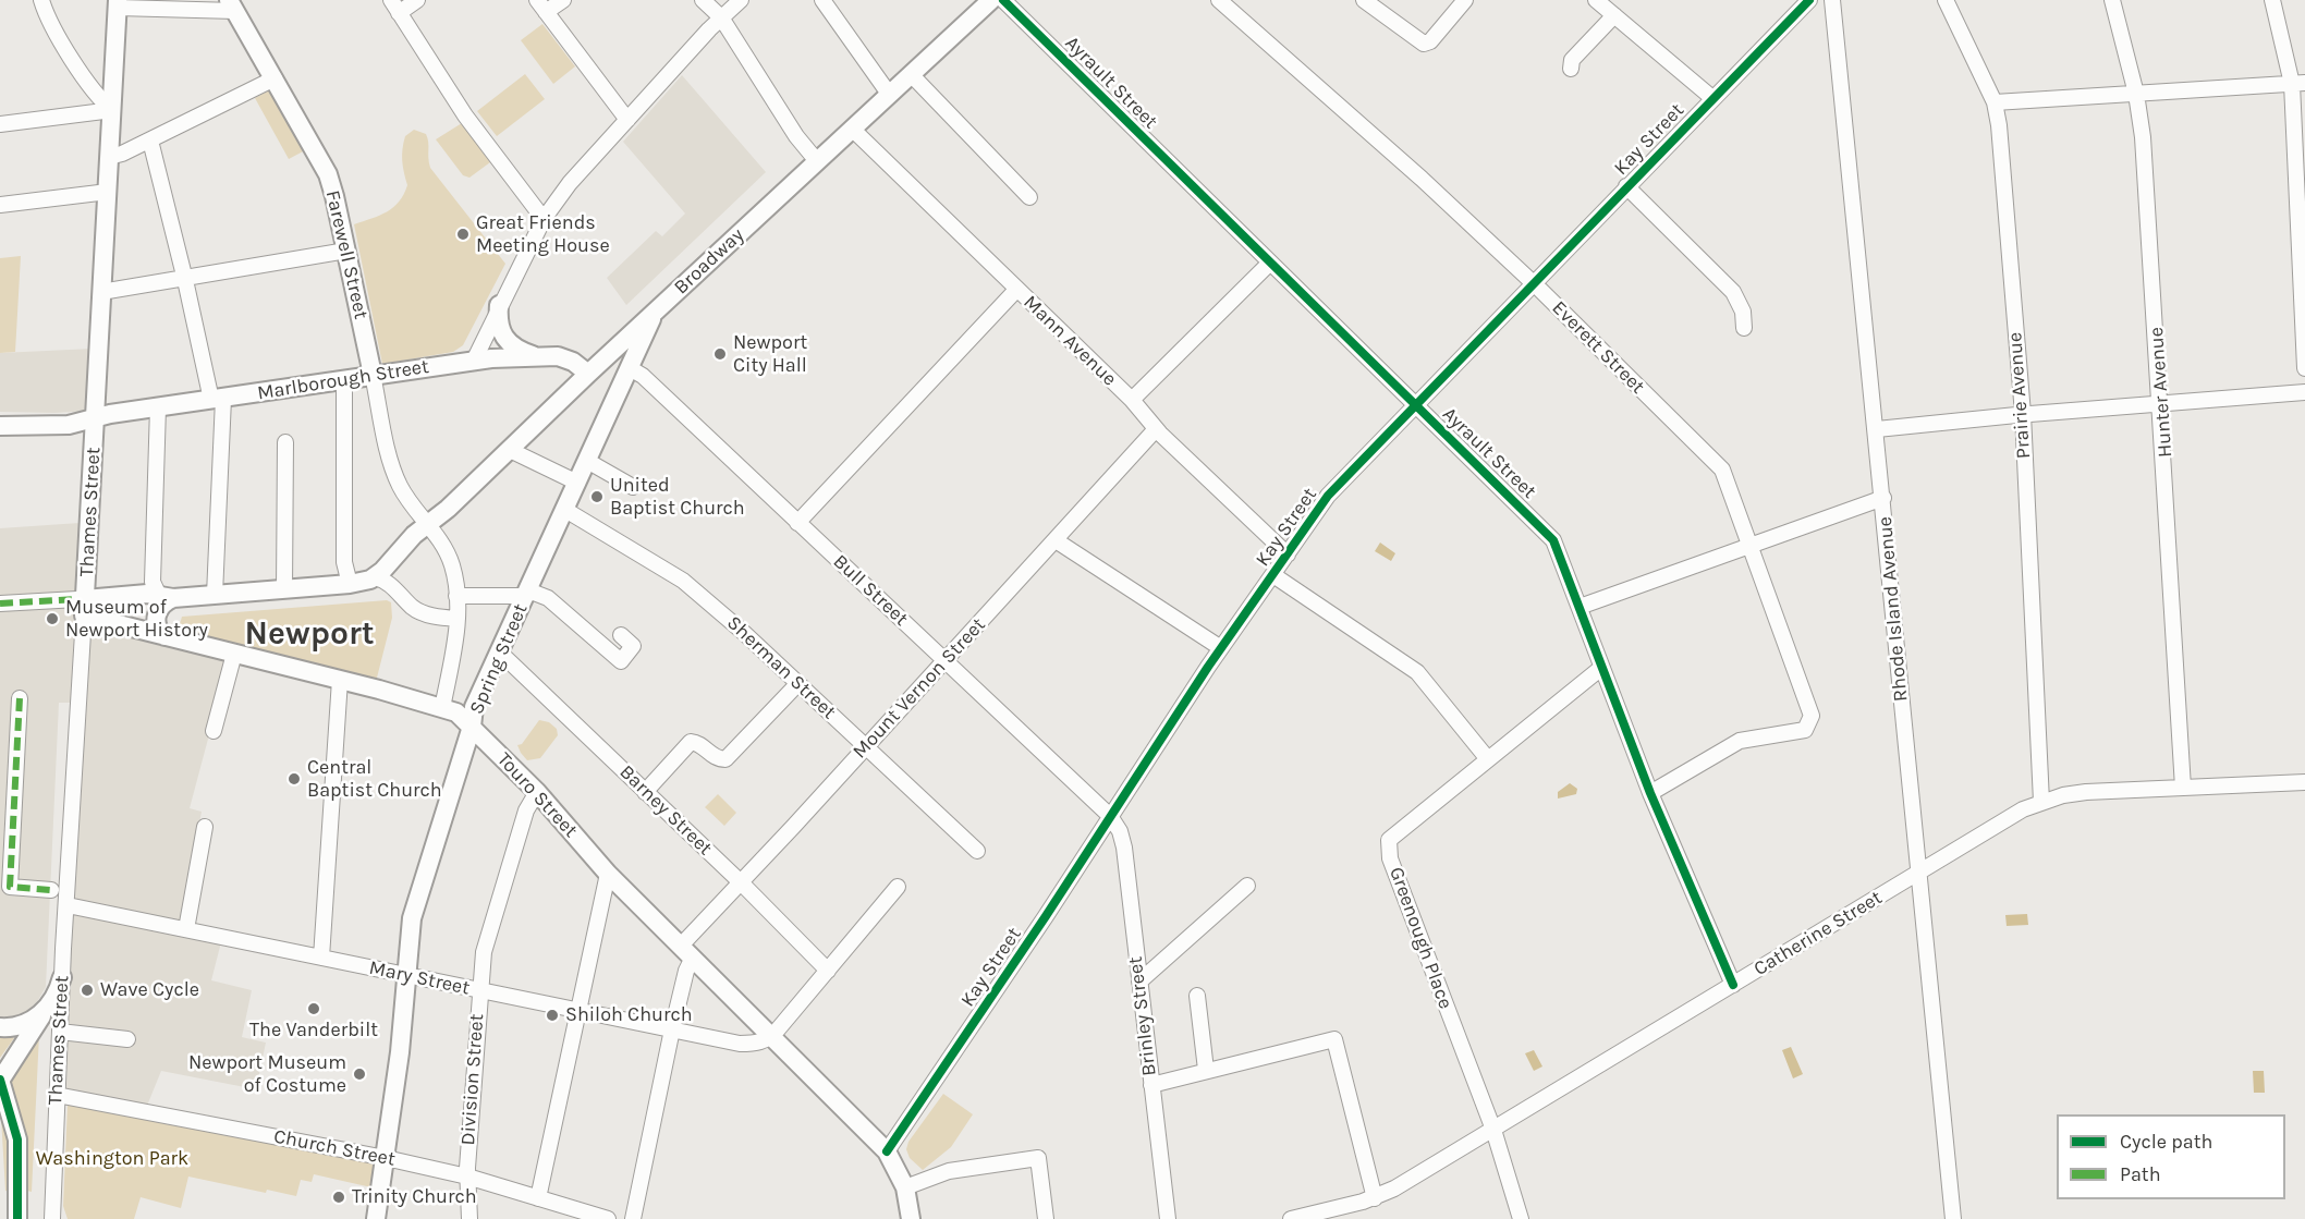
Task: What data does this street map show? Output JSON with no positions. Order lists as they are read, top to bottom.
{
  "streets": {
    "main road": [
      "Farewell Street",
      "Broadway",
      "Marlborough Street",
      "Thames Street",
      "Spring Street",
      "Touro Street"
    ],
    "street": [
      "Ayrault Street",
      "Kay Street",
      "Mann Avenue",
      "Everett Street",
      "Hunter Avenue",
      "Prairie Avenue",
      "Bull Street",
      "Rhode Island Avenue",
      "Sherman Street",
      "Mount Vernon Street",
      "Barney Street",
      "Catherine Street",
      "Greenough Place",
      "Mary Street",
      "Brinley Street",
      "Division Street",
      "Church Street"
    ]
  },
  "crossings": [
    ["Ayrault Street", "Kay Street"],
    ["Ayrault Street", "Everett Street"],
    ["Ayrault Street", "Catherine Street"],
    ["Ayrault Street", "Greenough Place"],
    ["Kay Street", "Mann Avenue"],
    ["Kay Street", "Everett Street"],
    ["Kay Street", "Bull Street"],
    ["Kay Street", "Touro Street"],
    ["Kay Street", "Brinley Street"],
    ["Farewell Street", "Broadway"],
    ["Farewell Street", "Marlborough Street"],
    ["Farewell Street", "Touro Street"],
    ["Broadway", "Mann Avenue"],
    ["Broadway", "Marlborough Street"],
    ["Broadway", "Spring Street"],
    ["Mann Avenue", "Mount Vernon Street"],
    ["Marlborough Street", "Thames Street"],
    ["Hunter Avenue", "Catherine Street"],
    ["Prairie Avenue", "Catherine Street"],
    ["Thames Street", "Touro Street"],
    ["Thames Street", "Mary Street"],
    ["Thames Street", "Church Street"],
    ["Bull Street", "Spring Street"],
    ["Bull Street", "Mount Vernon Street"],
    ["Bull Street", "Brinley Street"],
    ["Rhode Island Avenue", "Catherine Street"],
    ["Spring Street", "Sherman Street"],
    ["Spring Street", "Touro Street"],
    ["Spring Street", "Barney Street"],
    ["Spring Street", "Mary Street"],
    ["Spring Street", "Church Street"],
    ["Sherman Street", "Mount Vernon Street"],
    ["Mount Vernon Street", "Touro Street"],
    ["Mount Vernon Street", "Barney Street"],
    ["Touro Street", "Mary Street"],
    ["Touro Street", "Division Street"],
    ["Catherine Street", "Greenough Place"],
    ["Mary Street", "Division Street"],
    ["Division Street", "Church Street"]
  ],
  "districts": ["Newport"],
  "parks": ["Washington Park"],
  "places": [
    "Great Friends Meeting House",
    "Newport City Hall",
    "United Baptist Church",
    "Museum of Newport History",
    "Central Baptist Church",
    "Wave Cycle",
    "The Vanderbilt",
    "Shiloh Church",
    "Newport Museum of Costume",
    "Trinity Church"
  ],
  "legend": ["Cycle path", "Path"]
}
